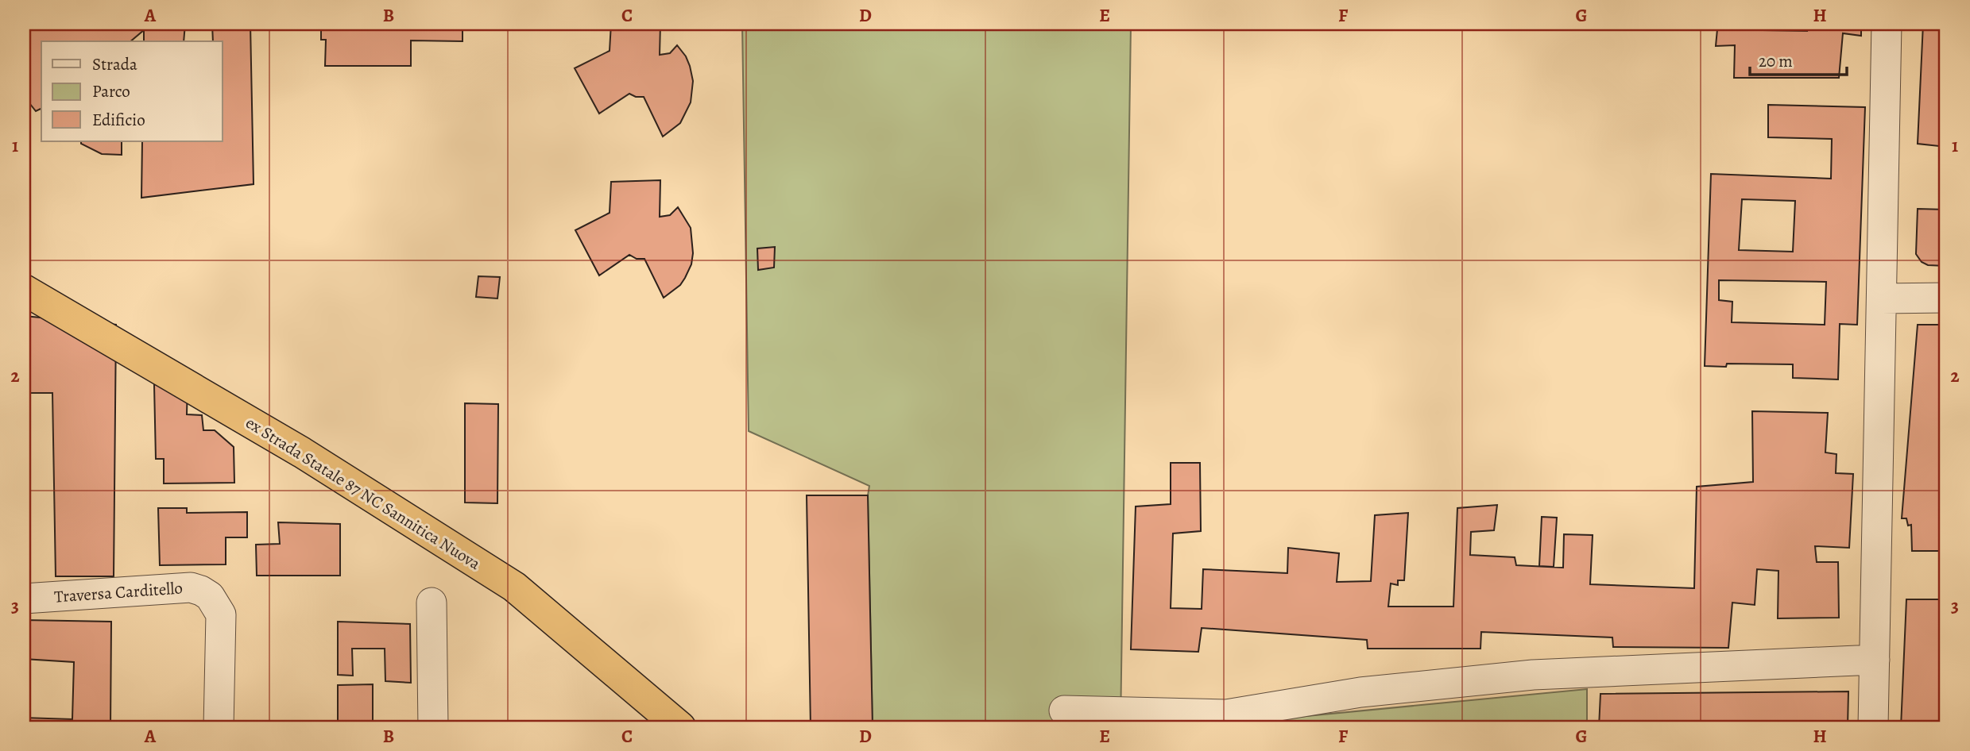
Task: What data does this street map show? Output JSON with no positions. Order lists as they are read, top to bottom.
{
  "streets": {
    "highway": ["ex Strada Statale 87 NC Sannitica Nuova"],
    "street": ["Traversa Carditello"]
  },
  "legend": ["Strada", "Parco", "Edificio"],
  "scale_bar": "20 m",
  "grid": {
    "columns": [
      "A",
      "B",
      "C",
      "D",
      "E",
      "F",
      "G",
      "H"
    ],
    "rows": ["1", "2", "3"]
  }
}
